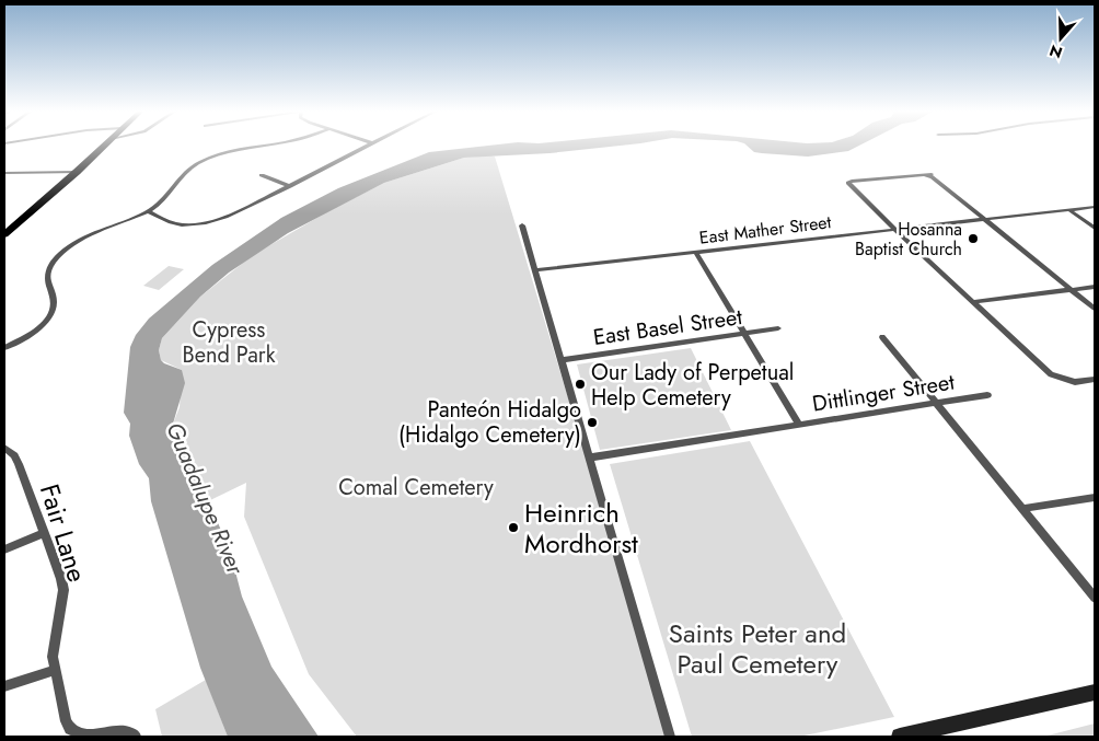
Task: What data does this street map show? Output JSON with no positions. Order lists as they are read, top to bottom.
{
  "streets": {
    "street": [
      "East Mather Street",
      "East Basel Street",
      "Dittlinger Street",
      "Fair Lane"
    ]
  },
  "water": ["Guadalupe River"],
  "parks": ["Cypress Bend Park", "Comal Cemetery", "Saints Peter and Paul Cemetery"],
  "places": [
    "Hosanna Baptist Church",
    "Our Lady of Perpetual Help Cemetery",
    "Panteón Hidalgo (Hidalgo Cemetery)",
    "Heinrich Mordhorst"
  ],
  "north": "bottom"
}
